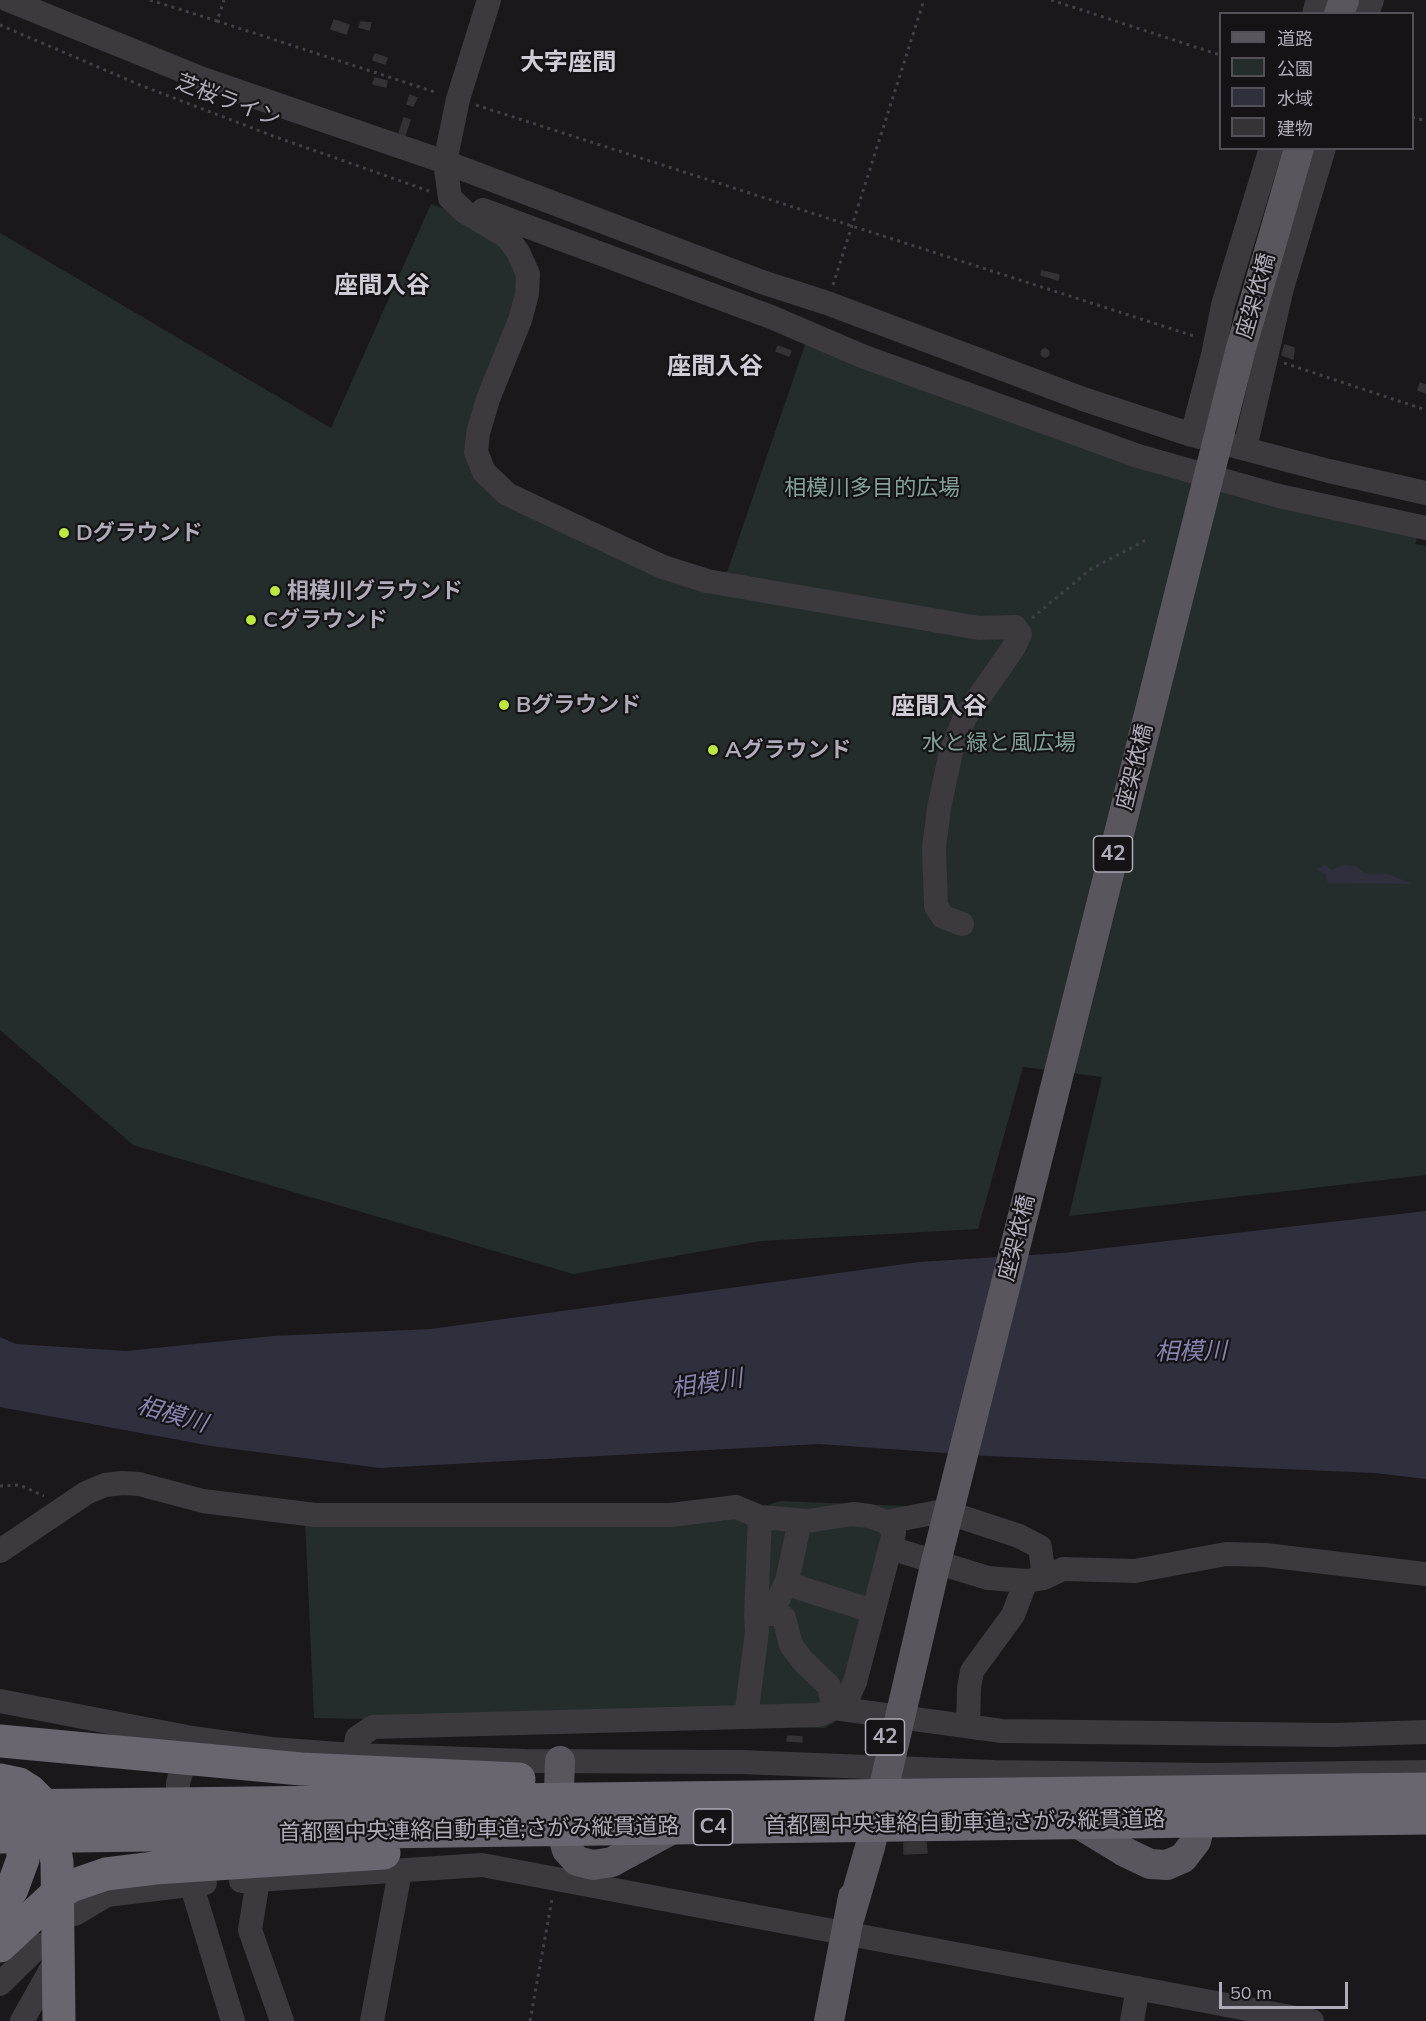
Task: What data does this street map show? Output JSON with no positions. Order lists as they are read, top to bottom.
{
  "streets": {
    "highway": ["首都圏中央連絡自動車道;さがみ縦貫道路", "C4"],
    "main road": ["座架依橋", "42"],
    "path": ["芝桜ライン"]
  },
  "districts": [
    "大字座間",
    "座間入谷",
    "座間入谷",
    "座間入谷"
  ],
  "water": ["相模川"],
  "parks": ["相模川多目的広場", "水と緑と風広場"],
  "places": [
    "Dグラウンド",
    "相模川グラウンド",
    "Cグラウンド",
    "Bグラウンド",
    "Aグラウンド"
  ],
  "legend": [
    "道路",
    "公園",
    "水域",
    "建物"
  ],
  "scale_bar": "50 m"
}
